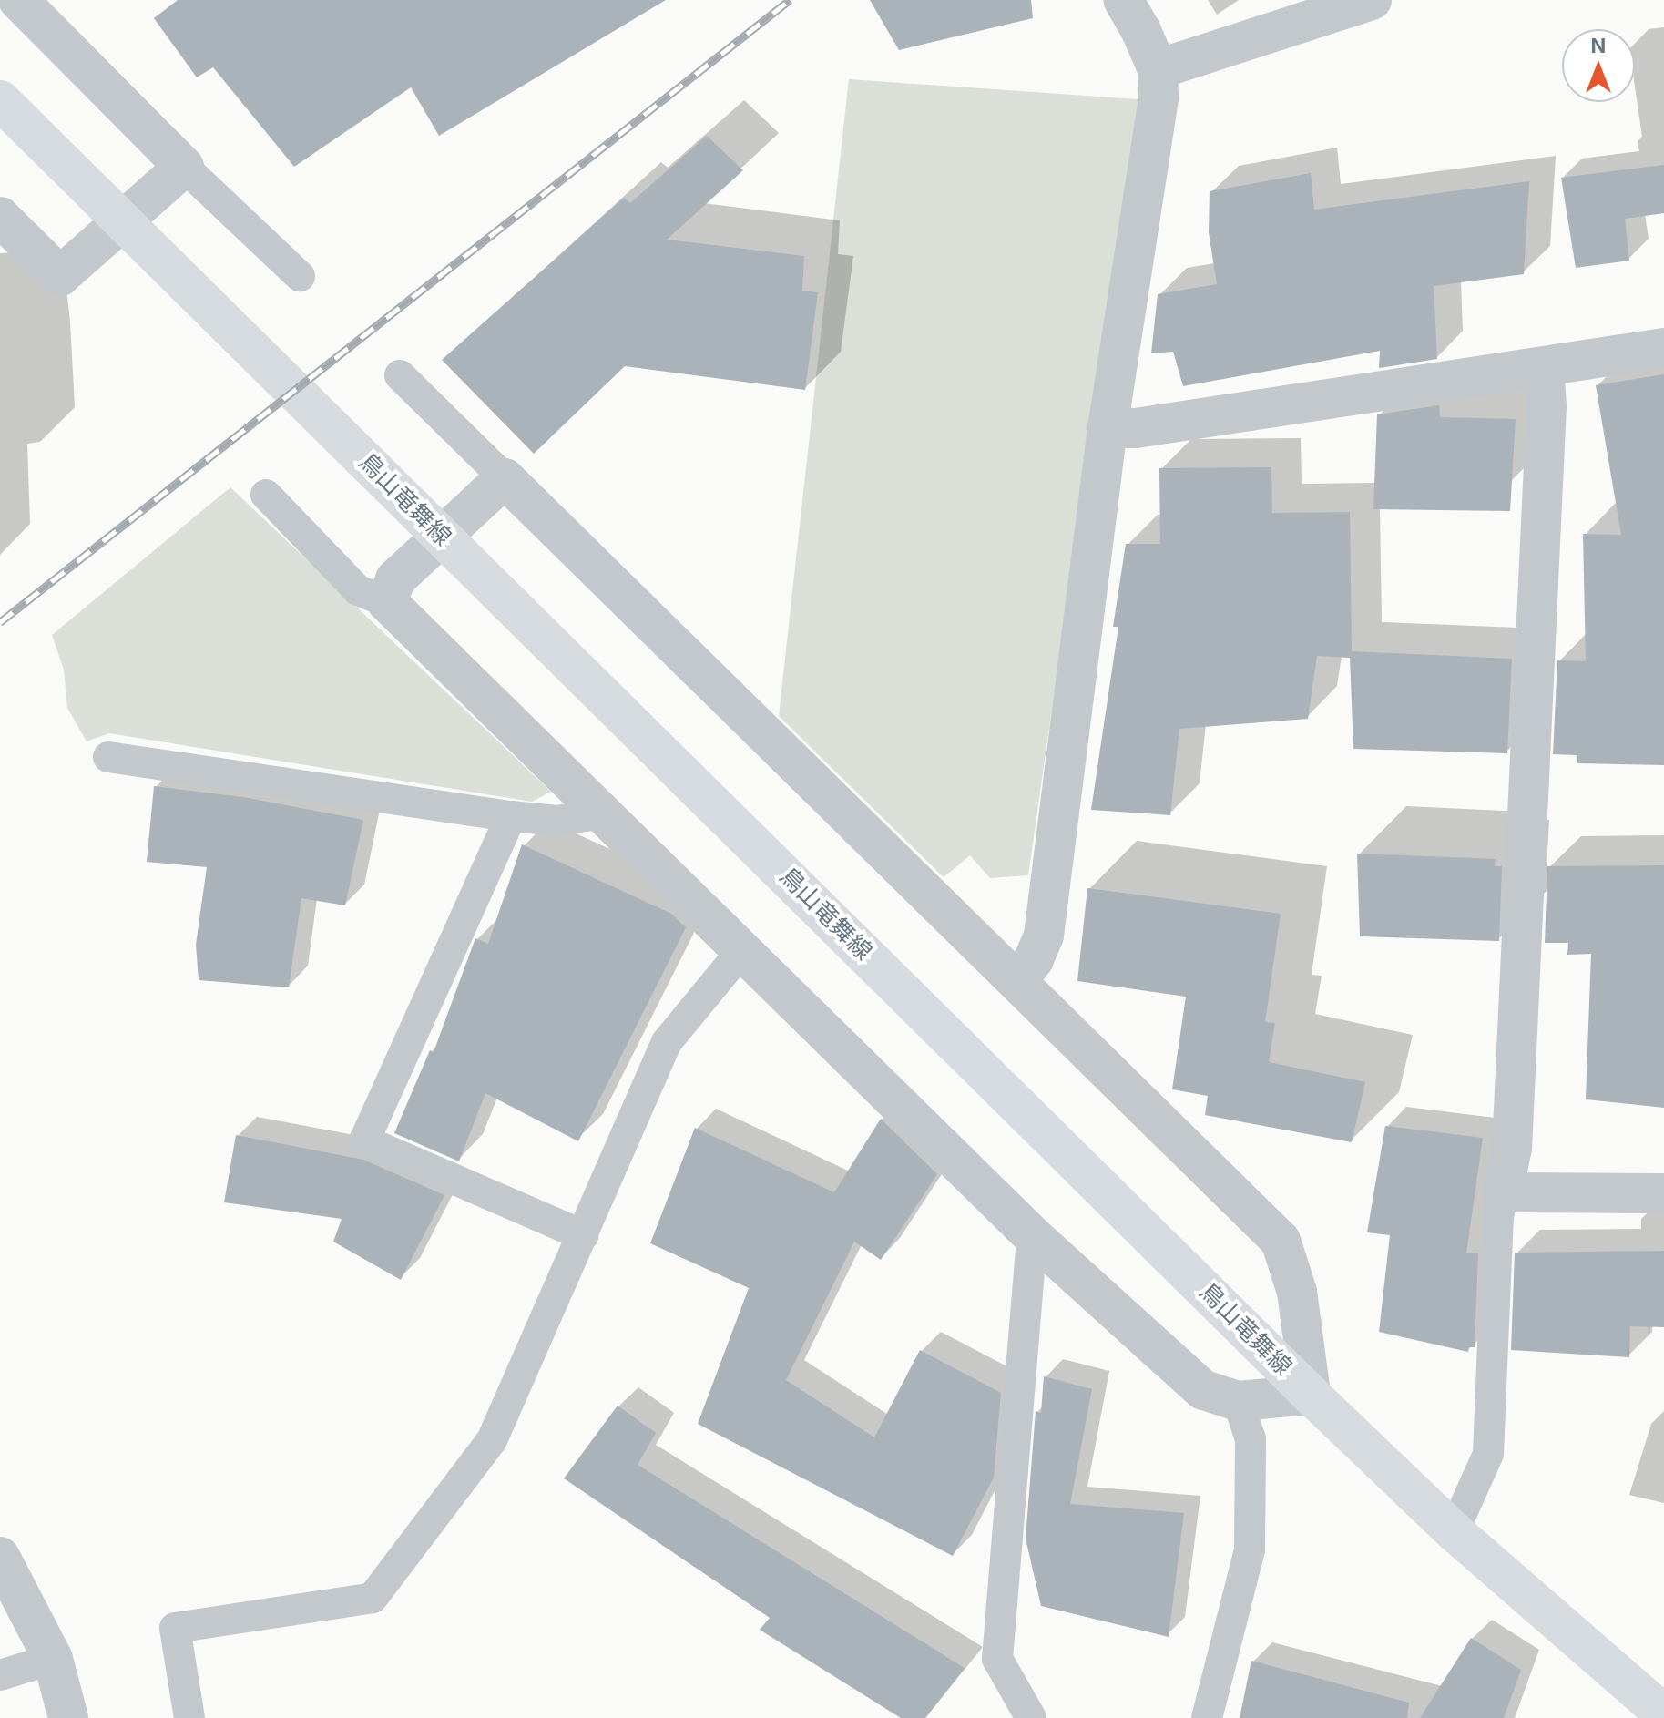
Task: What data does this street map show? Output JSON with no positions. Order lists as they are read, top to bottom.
{
  "streets": {
    "main road": ["鳥山竜舞線"]
  },
  "north": "top"
}
